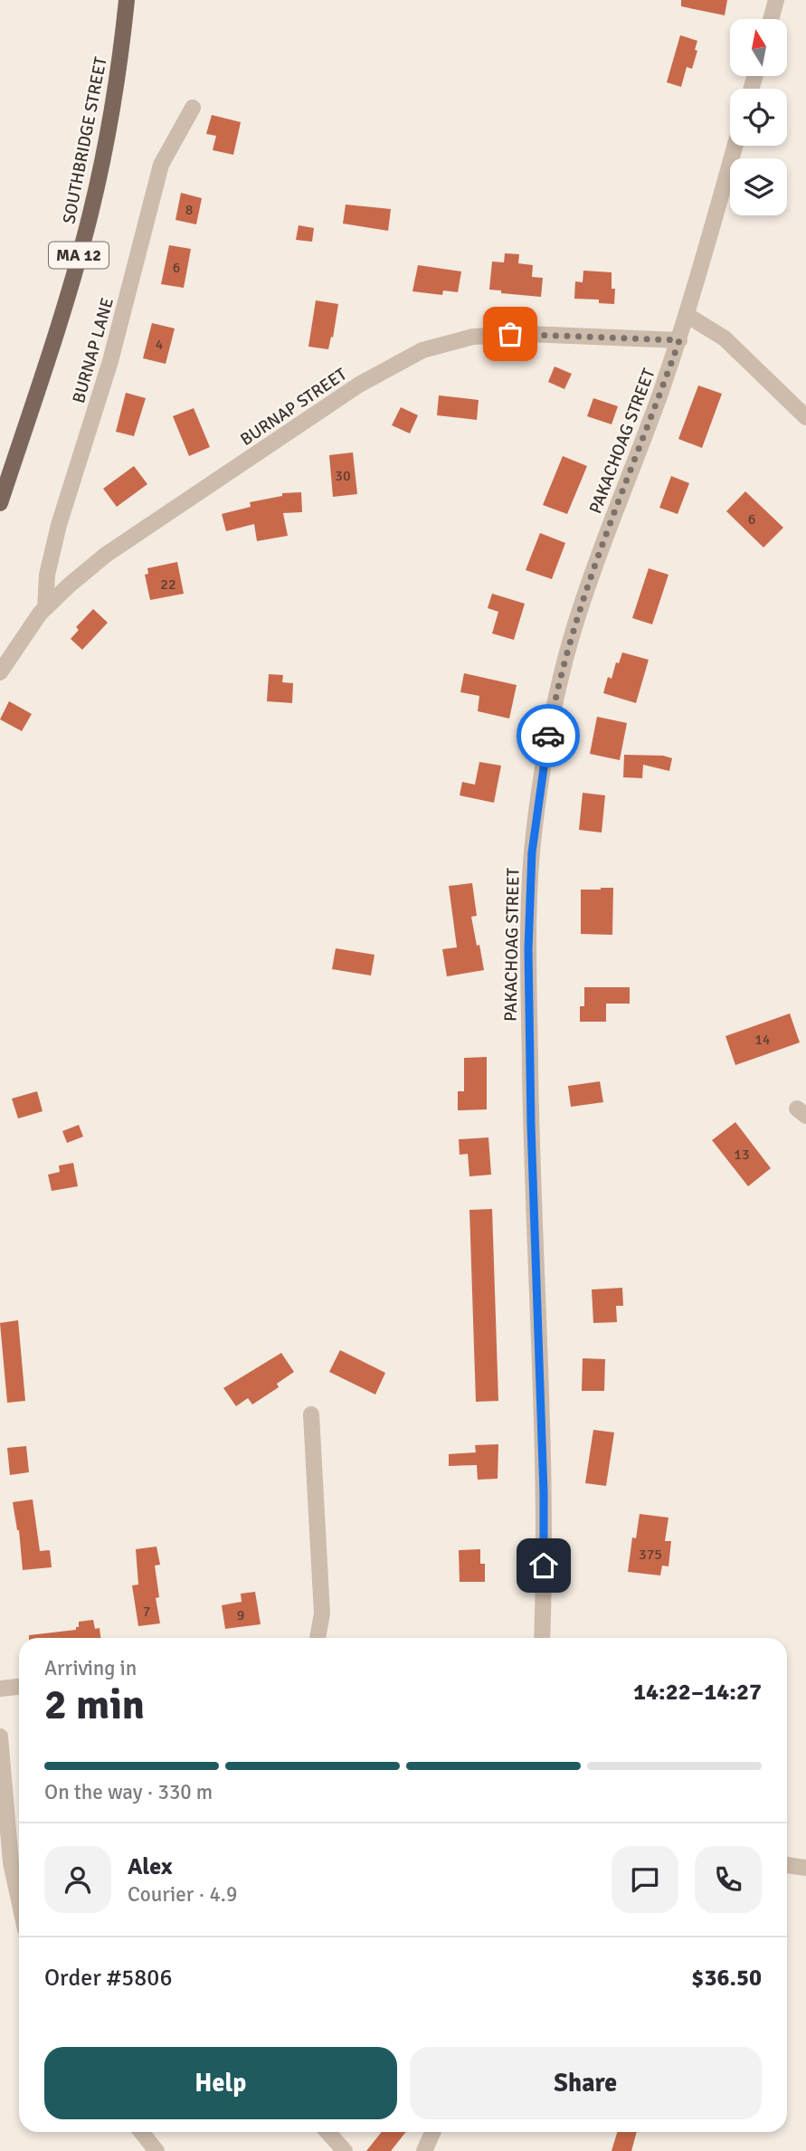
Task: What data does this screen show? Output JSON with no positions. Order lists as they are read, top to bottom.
{
  "streets": {
    "main road": ["SOUTHBRIDGE STREET", "MA 12"],
    "street": ["BURNAP LANE", "BURNAP STREET", "PAKACHOAG STREET"]
  },
  "crossings": [
    ["BURNAP LANE", "BURNAP STREET"],
    ["BURNAP STREET", "PAKACHOAG STREET"]
  ],
  "house_numbers": [
    "8",
    "6",
    "4",
    "30",
    "6",
    "22",
    "14",
    "13",
    "375",
    "7",
    "9"
  ],
  "north": "top",
  "page": {
    "heading": ["2 min", "Arriving in", "14:22–14:27"],
    "panel": [
      "Alex",
      "Courier · 4.9",
      "Order #5806",
      "$36.50"
    ],
    "bar": "On the way · 330 m",
    "buttons": ["Help", "Share"]
  }
}
